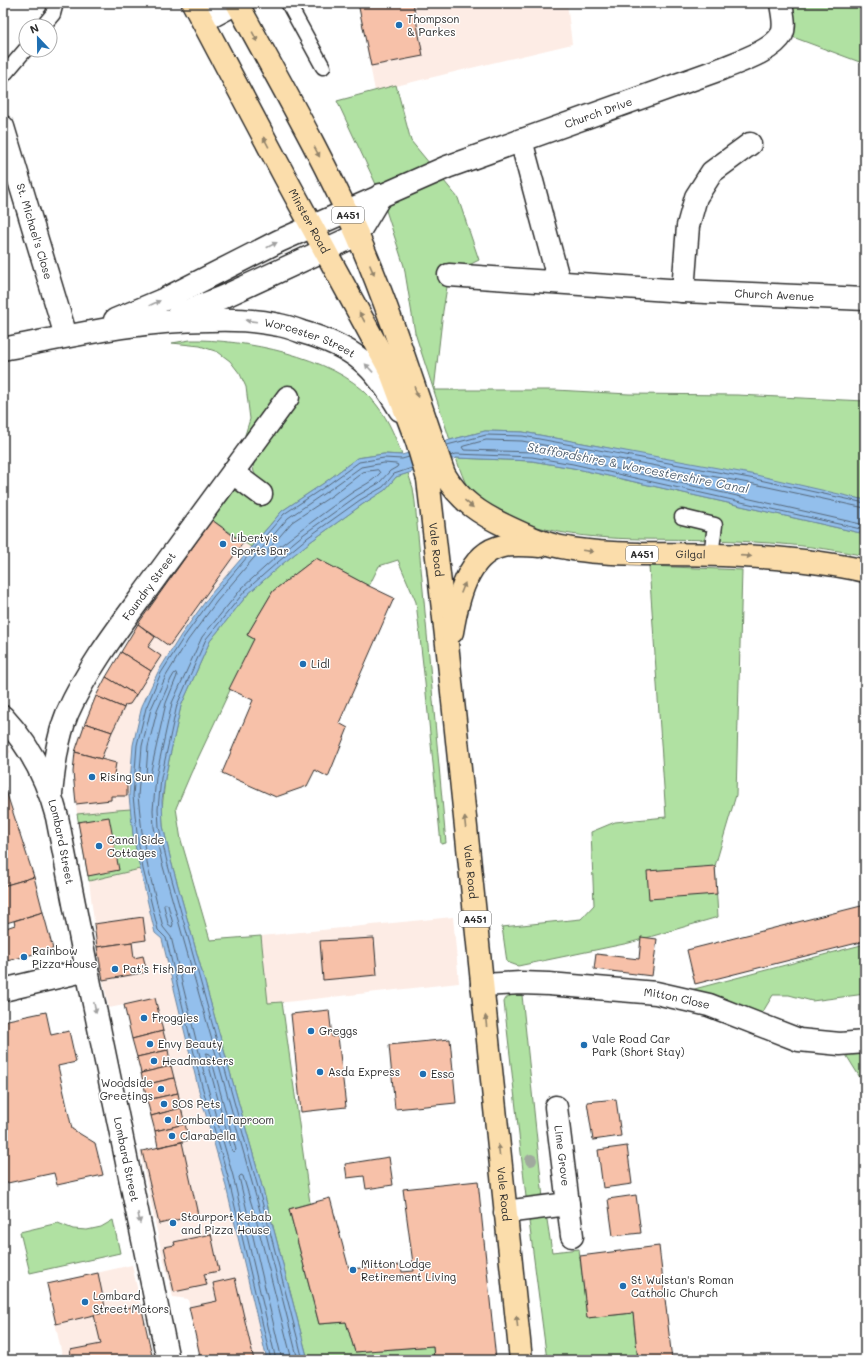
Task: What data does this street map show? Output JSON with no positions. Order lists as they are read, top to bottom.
{
  "streets": {
    "main road": [
      "A451",
      "Minster Road",
      "Vale Road",
      "Gilgal"
    ],
    "street": [
      "Church Drive",
      "St. Michael's Close",
      "Church Avenue",
      "Worcester Street",
      "Foundry Street",
      "Lombard Street",
      "Mitton Close",
      "Lime Grove"
    ]
  },
  "crossings": [
    ["Church Drive", "A451"],
    ["Church Drive", "Minster Road"],
    ["Church Drive", "Worcester Street"],
    ["A451", "Minster Road"],
    ["A451", "Worcester Street"],
    ["A451", "Vale Road"],
    ["A451", "Gilgal"],
    ["Minster Road", "Worcester Street"],
    ["St. Michael's Close", "Worcester Street"],
    ["Vale Road", "Gilgal"],
    ["Vale Road", "Mitton Close"],
    ["Foundry Street", "Lombard Street"]
  ],
  "one_way": ["Vale Road", "Gilgal", "Lombard Street"],
  "water": ["Staffordshire & Worcestershire Canal"],
  "places": [
    "Thompson & Parkes",
    "Liberty's Sports Bar",
    "Lidl",
    "Rising Sun",
    "Canal Side Cottages",
    "Rainbow Pizza House",
    "Pat's Fish Bar",
    "Froggies",
    "Greggs",
    "Envy Beauty",
    "Vale Road Car Park (Short Stay)",
    "Headmasters",
    "Asda Express",
    "Esso",
    "Woodside Greetings",
    "SOS Pets",
    "Lombard Taproom",
    "Clarabella",
    "Stourport Kebab and Pizza House",
    "Mitton Lodge Retirement Living",
    "St Wulstan's Roman Catholic Church",
    "Lombard Street Motors"
  ],
  "north": "top"
}
